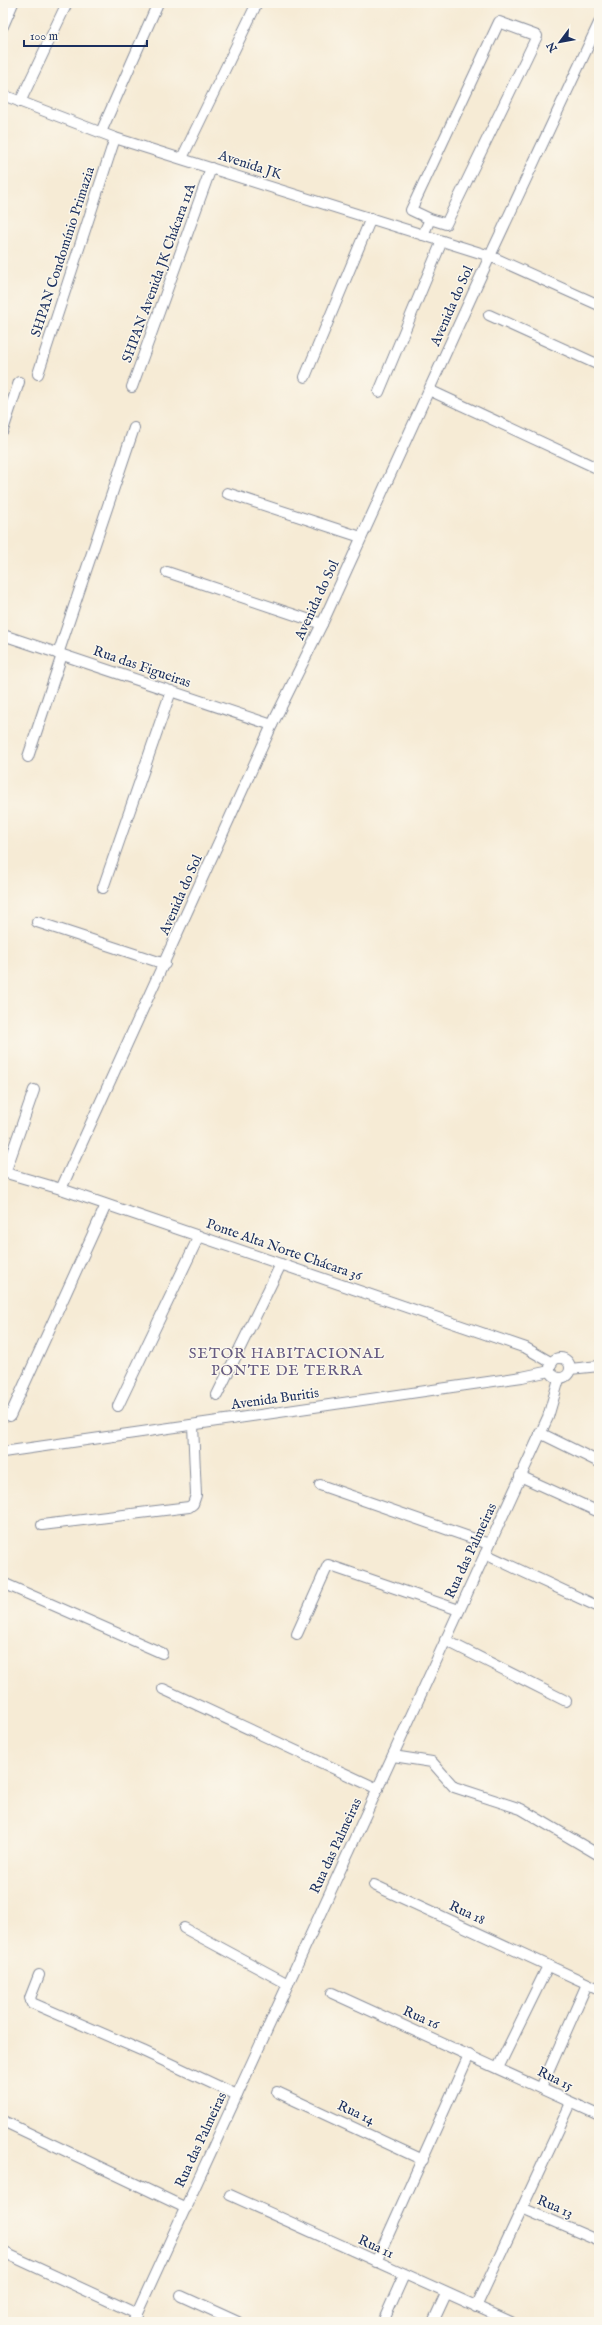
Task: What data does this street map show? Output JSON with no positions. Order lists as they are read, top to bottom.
{
  "streets": {
    "street": [
      "Avenida JK",
      "SHPAN Condomínio Primazia",
      "SHPAN Avenida JK Chácara 11A",
      "Avenida do Sol",
      "Rua das Figueiras",
      "Ponte Alta Norte Chácara 36",
      "Avenida Buritis",
      "Rua das Palmeiras",
      "Rua 18",
      "Rua 16",
      "Rua 15",
      "Rua 14",
      "Rua 13",
      "Rua 11"
    ]
  },
  "crossings": [
    ["Avenida JK", "SHPAN Condomínio Primazia"],
    ["Avenida JK", "SHPAN Avenida JK Chácara 11A"],
    ["Avenida JK", "Avenida do Sol"],
    ["Avenida do Sol", "Rua das Figueiras"],
    ["Avenida do Sol", "Ponte Alta Norte Chácara 36"],
    ["Ponte Alta Norte Chácara 36", "Avenida Buritis"],
    ["Ponte Alta Norte Chácara 36", "Rua das Palmeiras"],
    ["Avenida Buritis", "Rua das Palmeiras"],
    ["Rua 16", "Rua 15"]
  ],
  "districts": ["SETOR HABITACIONAL PONTE DE TERRA"],
  "scale_bar": "100 m",
  "north": "bottom left"
}
